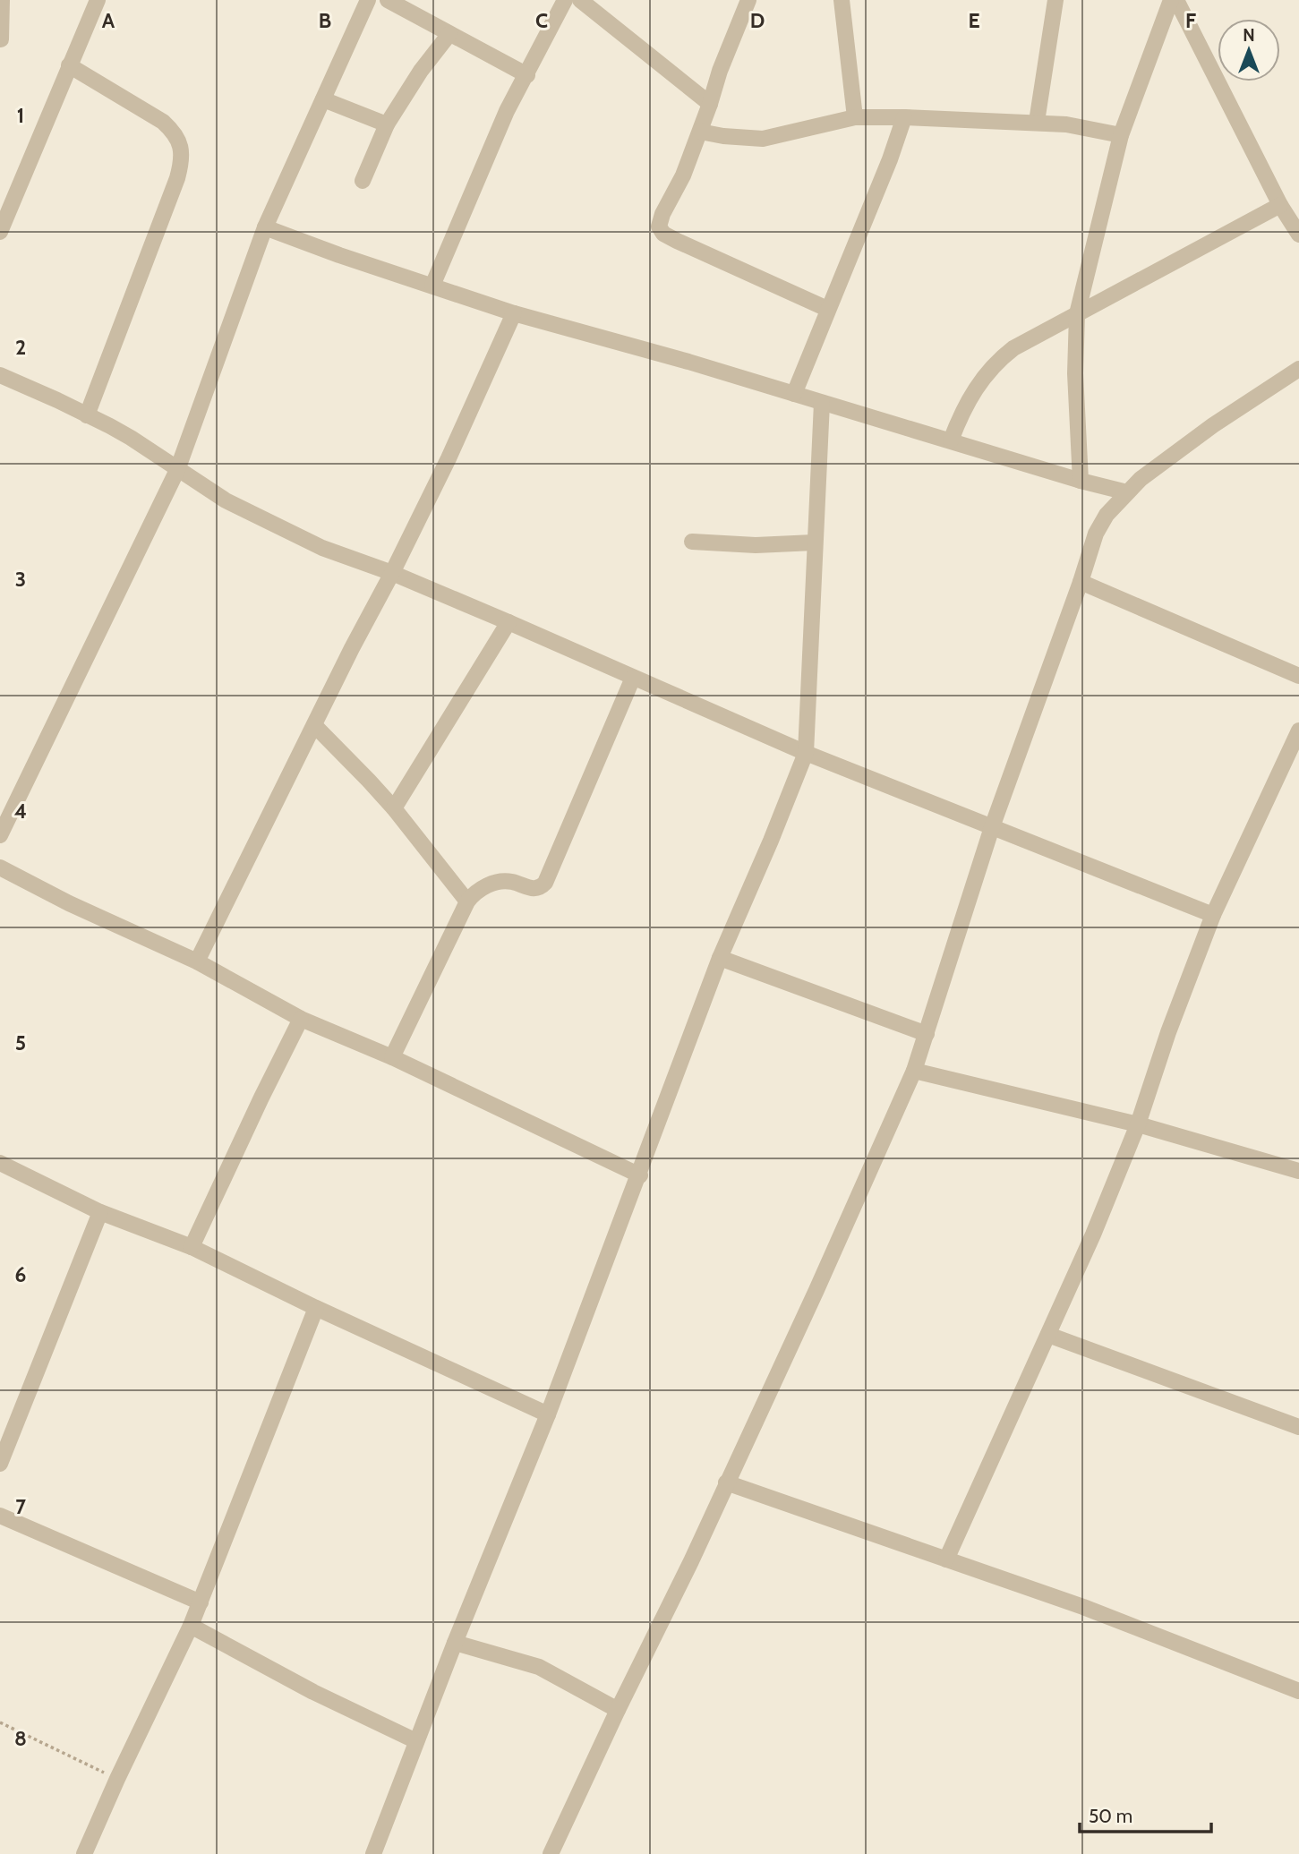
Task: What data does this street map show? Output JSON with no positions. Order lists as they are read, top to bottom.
{
  "scale_bar": "50 m",
  "north": "top",
  "grid": {
    "columns": [
      "A",
      "B",
      "C",
      "D",
      "E",
      "F"
    ],
    "rows": [
      "1",
      "2",
      "3",
      "4",
      "5",
      "6",
      "7",
      "8"
    ]
  }
}
